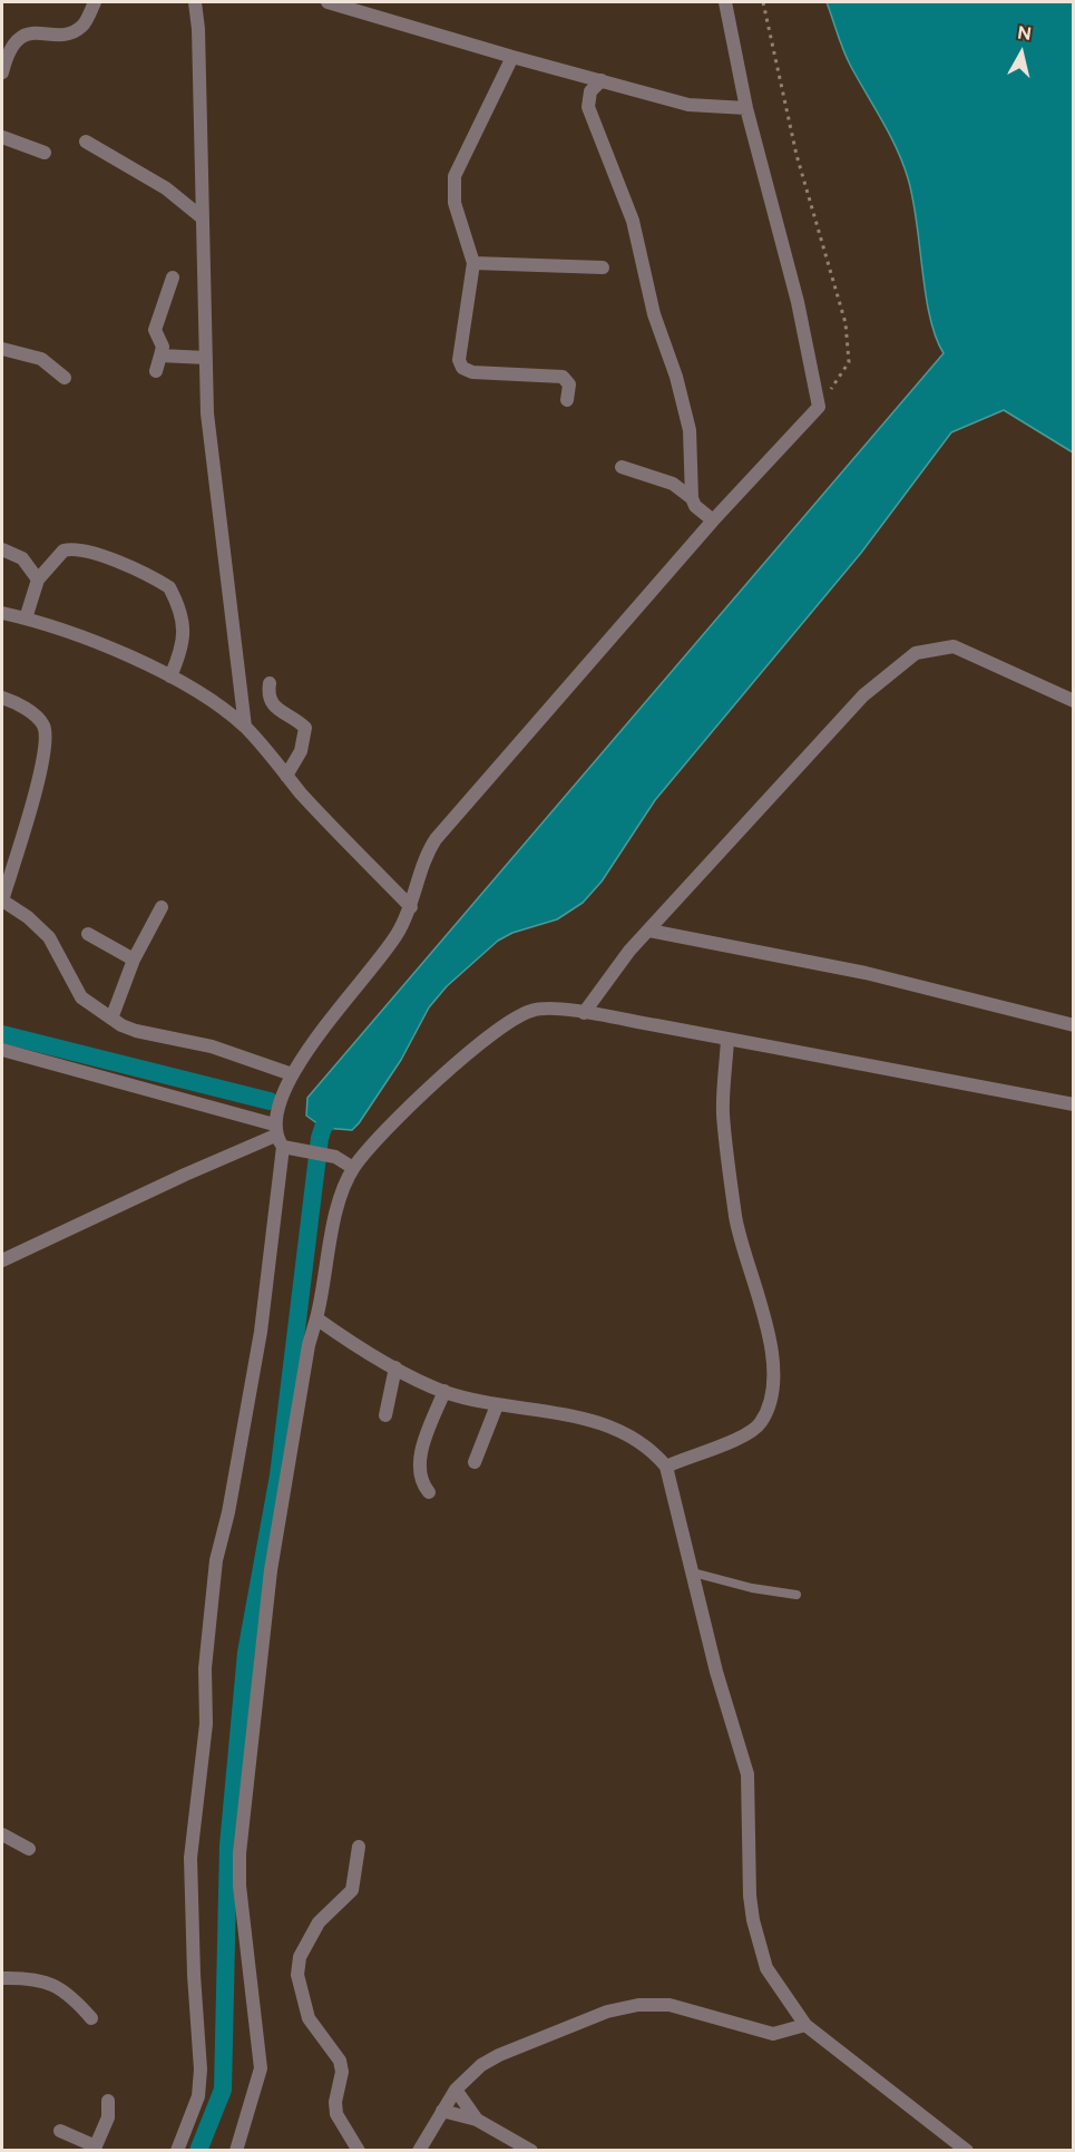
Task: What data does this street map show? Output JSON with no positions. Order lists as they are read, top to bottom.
{
  "north": "top"
}
